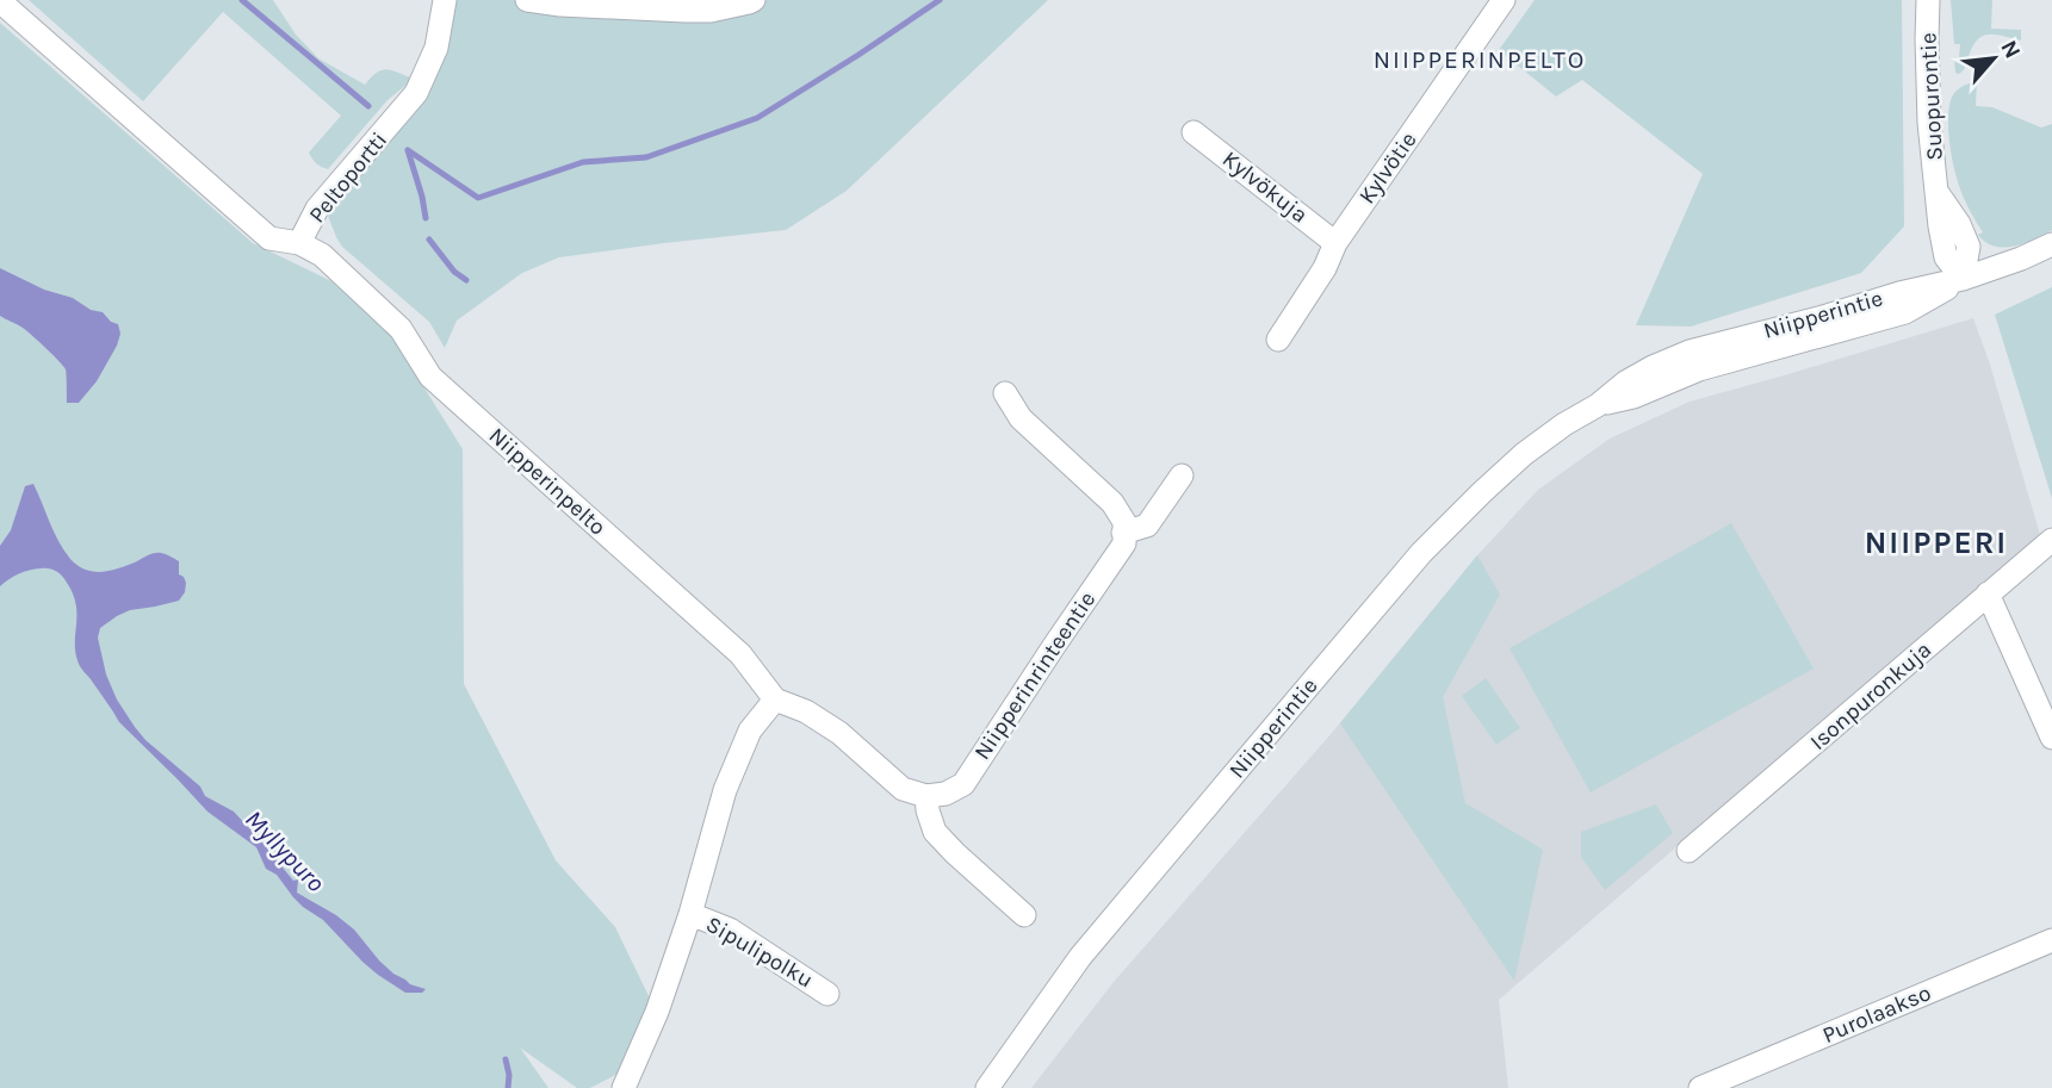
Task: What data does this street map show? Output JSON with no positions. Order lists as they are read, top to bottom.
{
  "streets": {
    "street": [
      "Suopurontie",
      "Kylvötie",
      "Peltoportti",
      "Kylvökuja",
      "Niipperintie",
      "Niipperinpelto",
      "Niipperinrinteentie",
      "Isonpuronkuja",
      "Sipulipolku",
      "Purolaakso"
    ]
  },
  "crossings": [
    ["Suopurontie", "Niipperintie"],
    ["Kylvötie", "Kylvökuja"],
    ["Peltoportti", "Niipperinpelto"]
  ],
  "districts": ["NIIPPERINPELTO", "NIIPPERI"],
  "water": ["Myllypuro"],
  "north": "top right"
}
